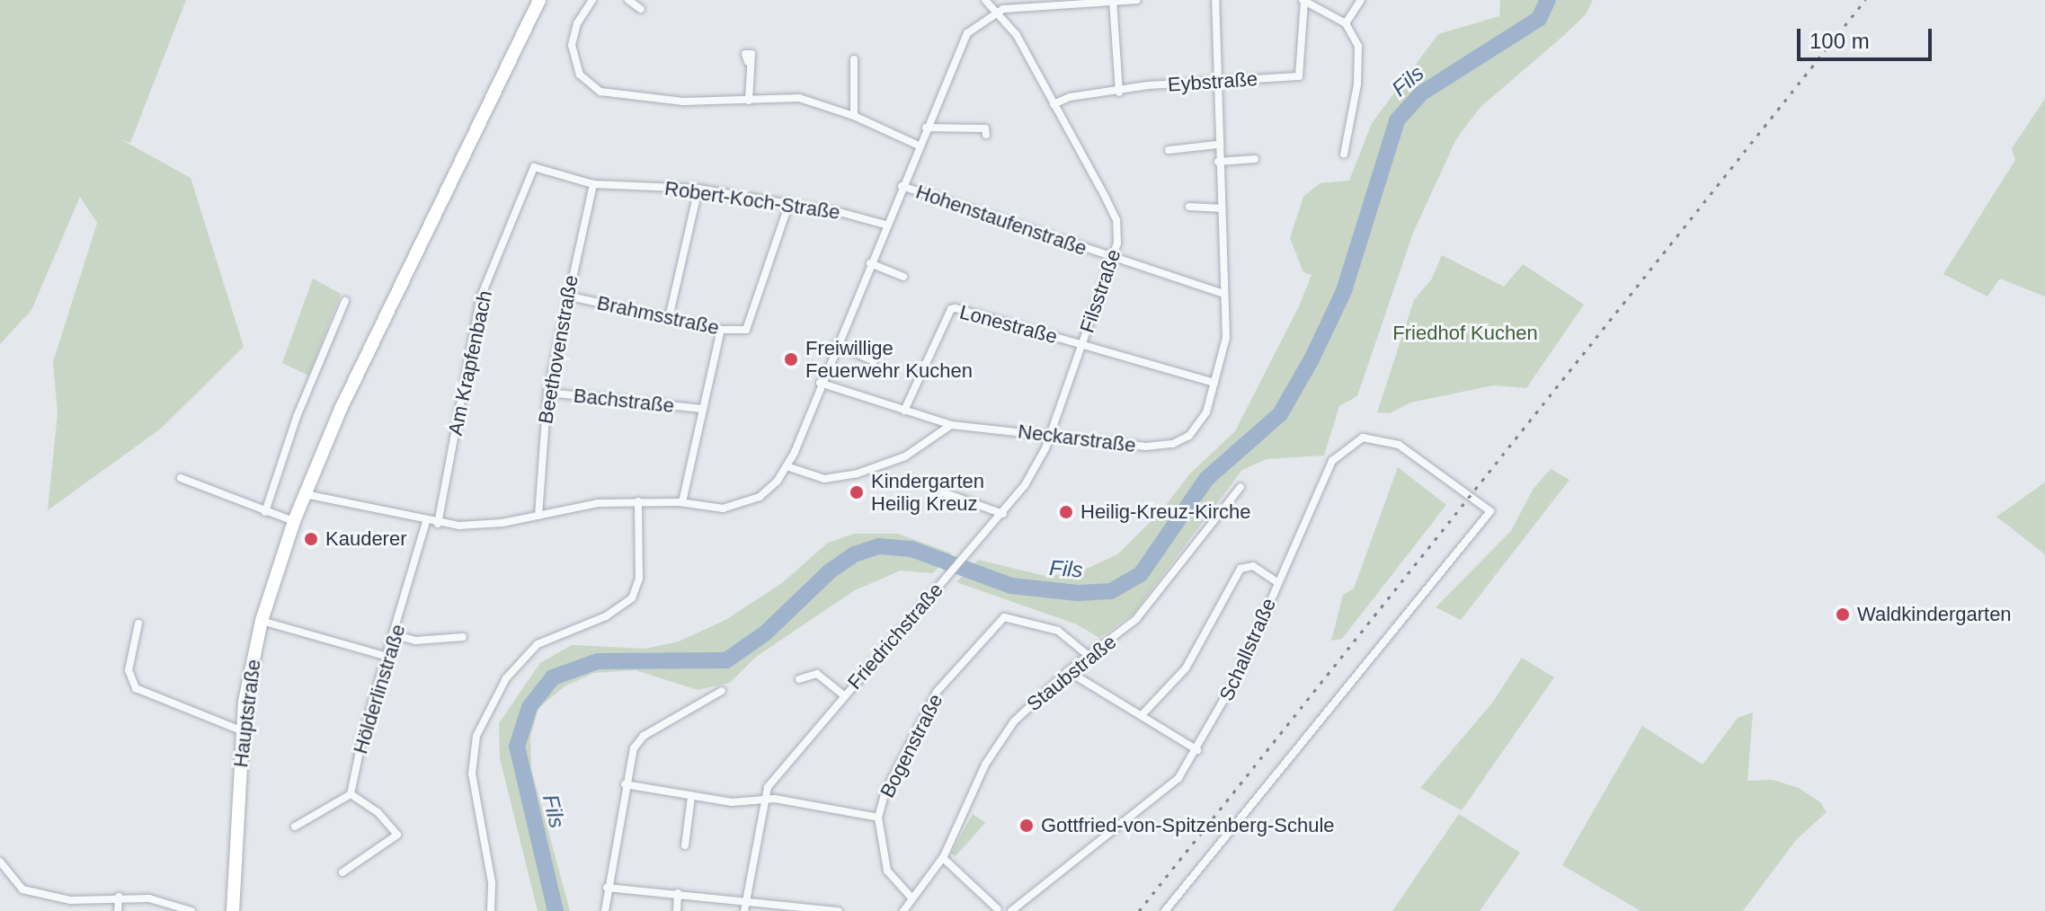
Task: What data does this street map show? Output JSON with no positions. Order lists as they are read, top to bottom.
{
  "streets": {
    "main road": ["Hauptstraße"],
    "street": [
      "Eybstraße",
      "Robert-Koch-Straße",
      "Hohenstaufenstraße",
      "Filsstraße",
      "Brahmsstraße",
      "Lonestraße",
      "Beethovenstraße",
      "Am Krapfenbach",
      "Bachstraße",
      "Neckarstraße",
      "Friedrichstraße",
      "Schallstraße",
      "Staubstraße",
      "Hölderlinstraße",
      "Bogenstraße"
    ]
  },
  "crossings": [
    ["Eybstraße", "Filsstraße"],
    ["Eybstraße", "Neckarstraße"],
    ["Robert-Koch-Straße", "Brahmsstraße"],
    ["Robert-Koch-Straße", "Beethovenstraße"],
    ["Robert-Koch-Straße", "Am Krapfenbach"],
    ["Hohenstaufenstraße", "Filsstraße"],
    ["Hohenstaufenstraße", "Neckarstraße"],
    ["Filsstraße", "Lonestraße"],
    ["Filsstraße", "Neckarstraße"],
    ["Filsstraße", "Friedrichstraße"],
    ["Brahmsstraße", "Beethovenstraße"],
    ["Lonestraße", "Neckarstraße"],
    ["Beethovenstraße", "Bachstraße"],
    ["Staubstraße", "Bogenstraße"]
  ],
  "water": ["Fils"],
  "parks": ["Friedhof Kuchen"],
  "places": [
    "Freiwillige Feuerwehr Kuchen",
    "Kindergarten Heilig Kreuz",
    "Heilig-Kreuz-Kirche",
    "Kauderer",
    "Waldkindergarten",
    "Gottfried-von-Spitzenberg-Schule"
  ],
  "scale_bar": "100 m"
}
